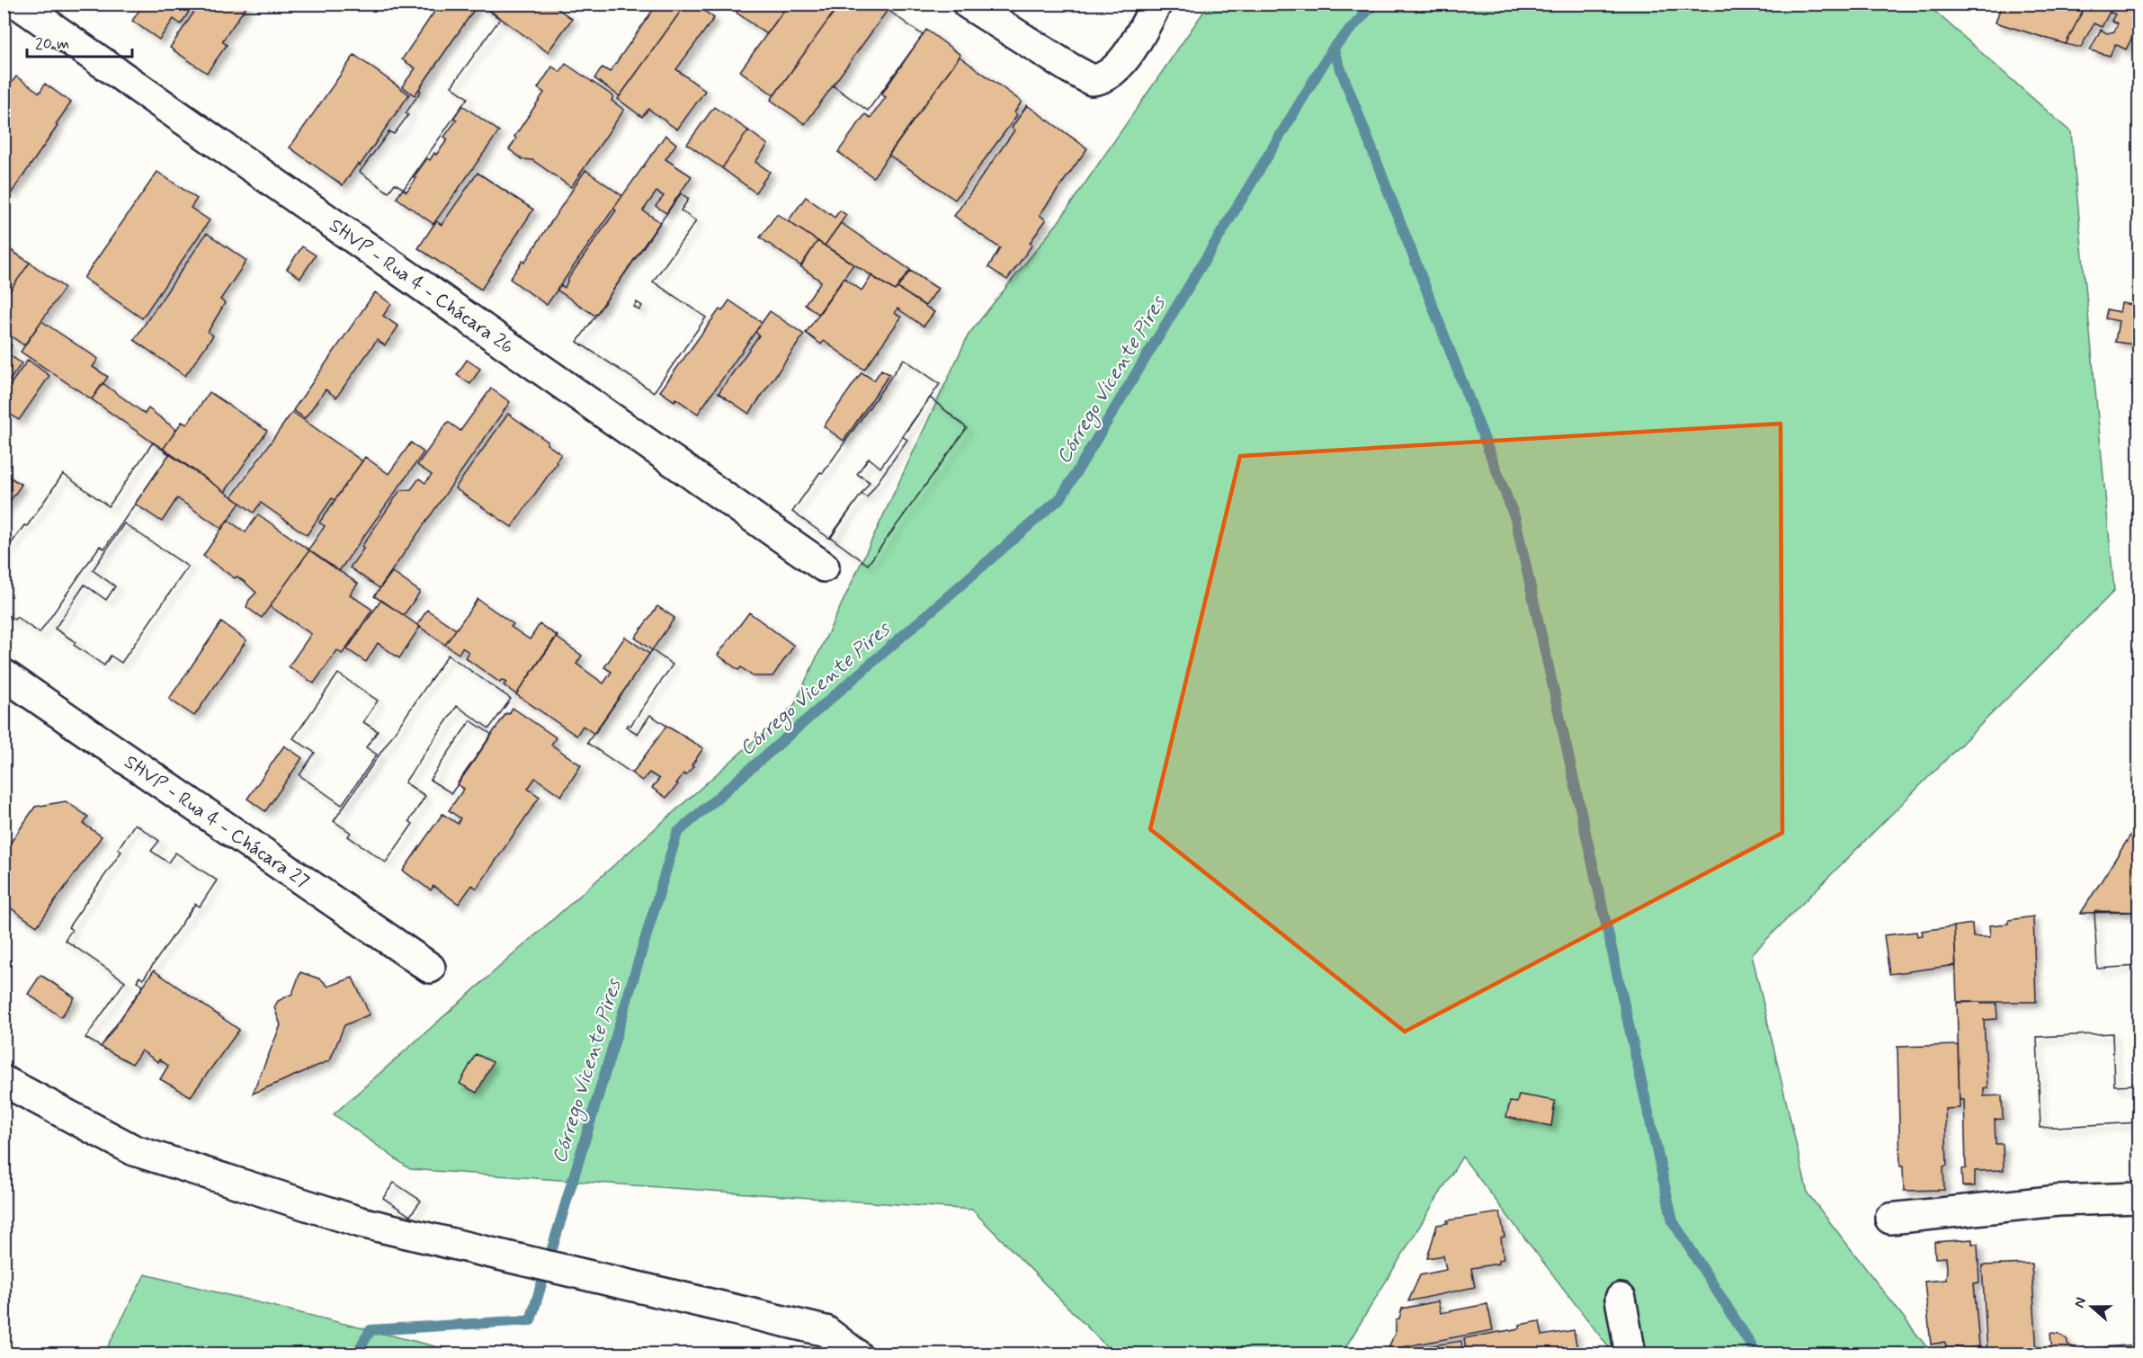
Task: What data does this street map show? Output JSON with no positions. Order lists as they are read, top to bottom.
{
  "streets": {
    "street": ["SHVP - Rua 4 - Chácara 26", "SHVP - Rua 4 - Chácara 27"]
  },
  "water": ["Córrego Vicente Pires"],
  "scale_bar": "20 m",
  "north": "left"
}
